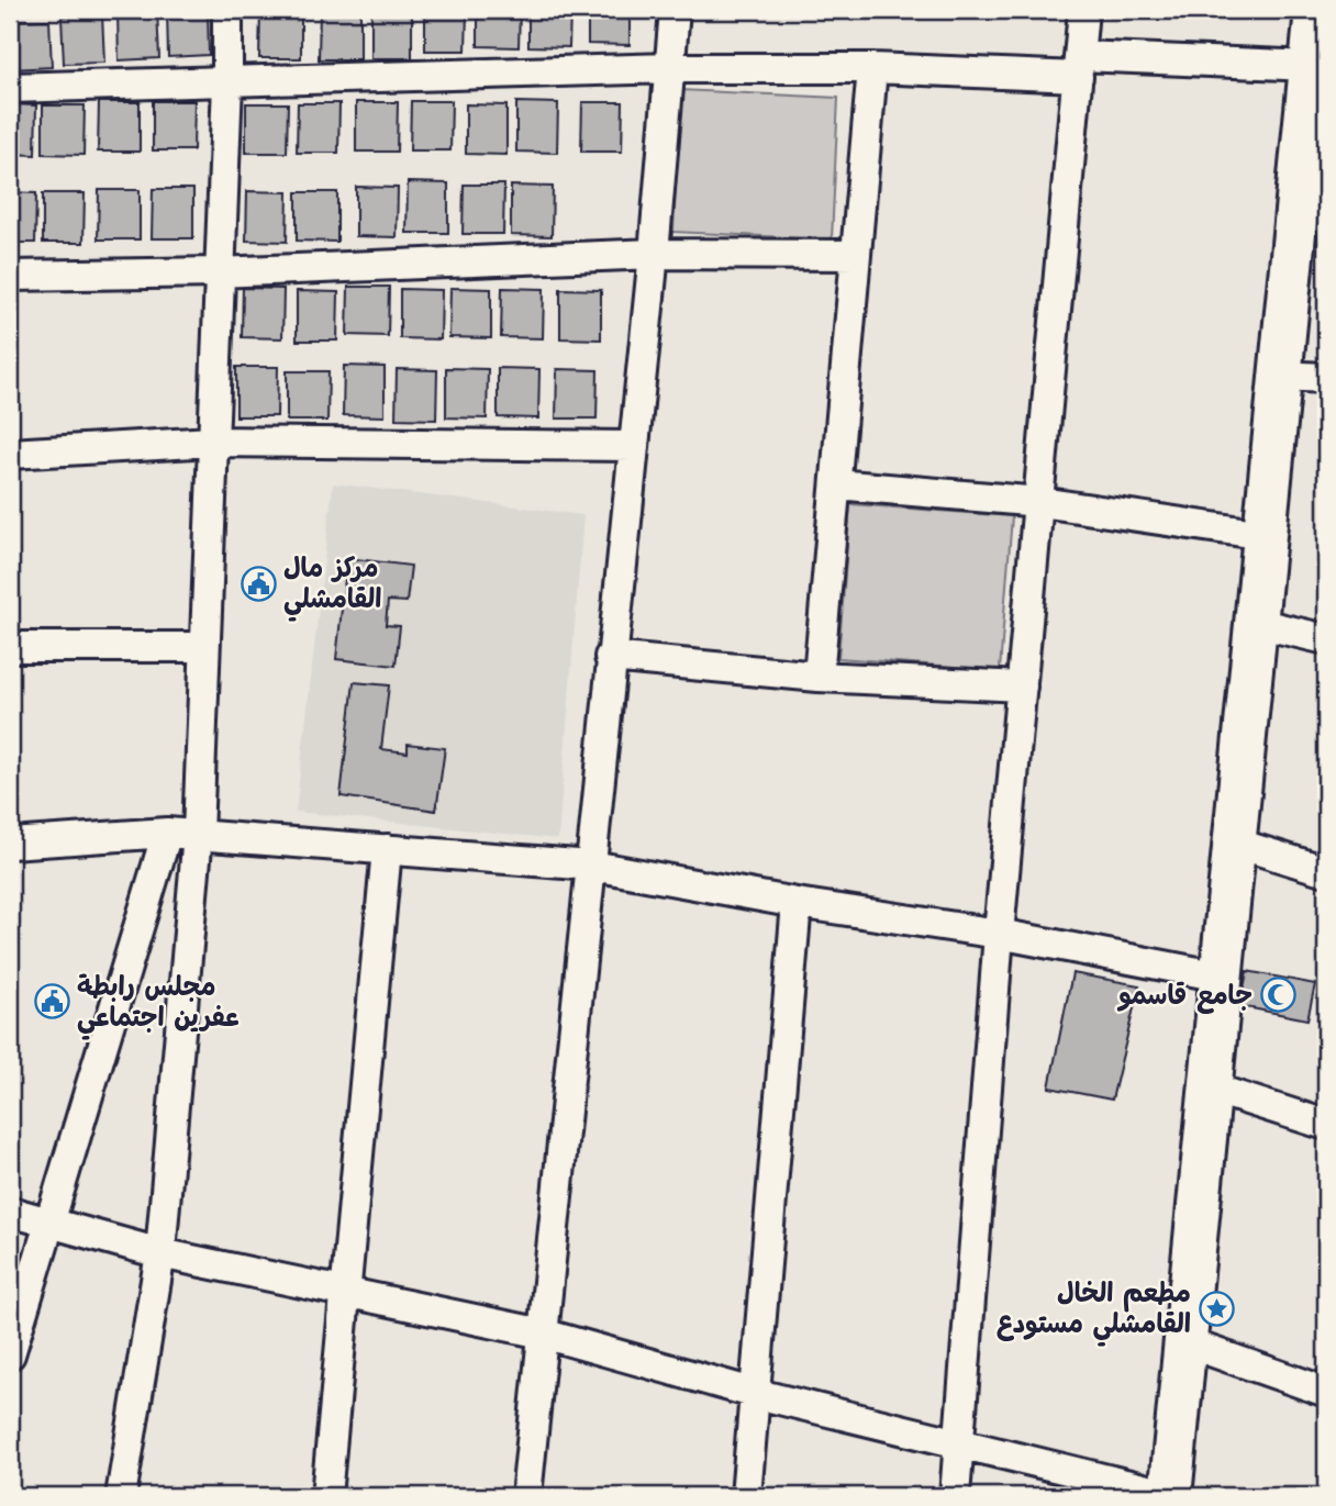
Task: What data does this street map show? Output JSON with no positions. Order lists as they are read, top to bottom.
{
  "places": {
    "public building": ["مركز مال القامشلي", "مجلس رابطة عفرين اجتماعي"],
    "mosque": ["جامع قاسمو"],
    "place": ["مطعم الخال القامشلي مستودع"]
  }
}
